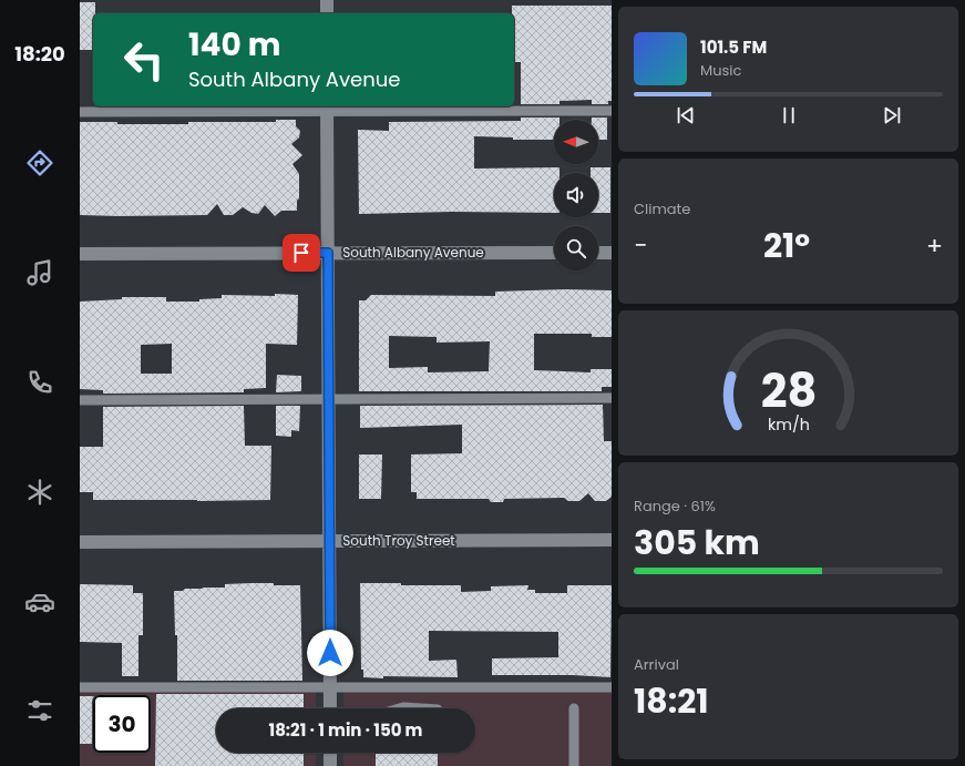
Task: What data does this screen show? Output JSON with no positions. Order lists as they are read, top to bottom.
{
  "streets": {
    "street": ["South Albany Avenue", "South Troy Street"]
  },
  "north": "left",
  "page": {
    "tabs": "18:20",
    "turn": ["140 m", "South Albany Avenue"],
    "song": ["101.5 FM", "Music"],
    "tile": [
      "Climate",
      ["Range · 61%", "305 km"],
      ["Arrival", "18:21"]
    ],
    "heat": ["−", "21°", "+"],
    "limit": "30",
    "trip": "18:21 · 1 min · 150 m",
    "gauge": ["28", "km/h"]
  }
}
